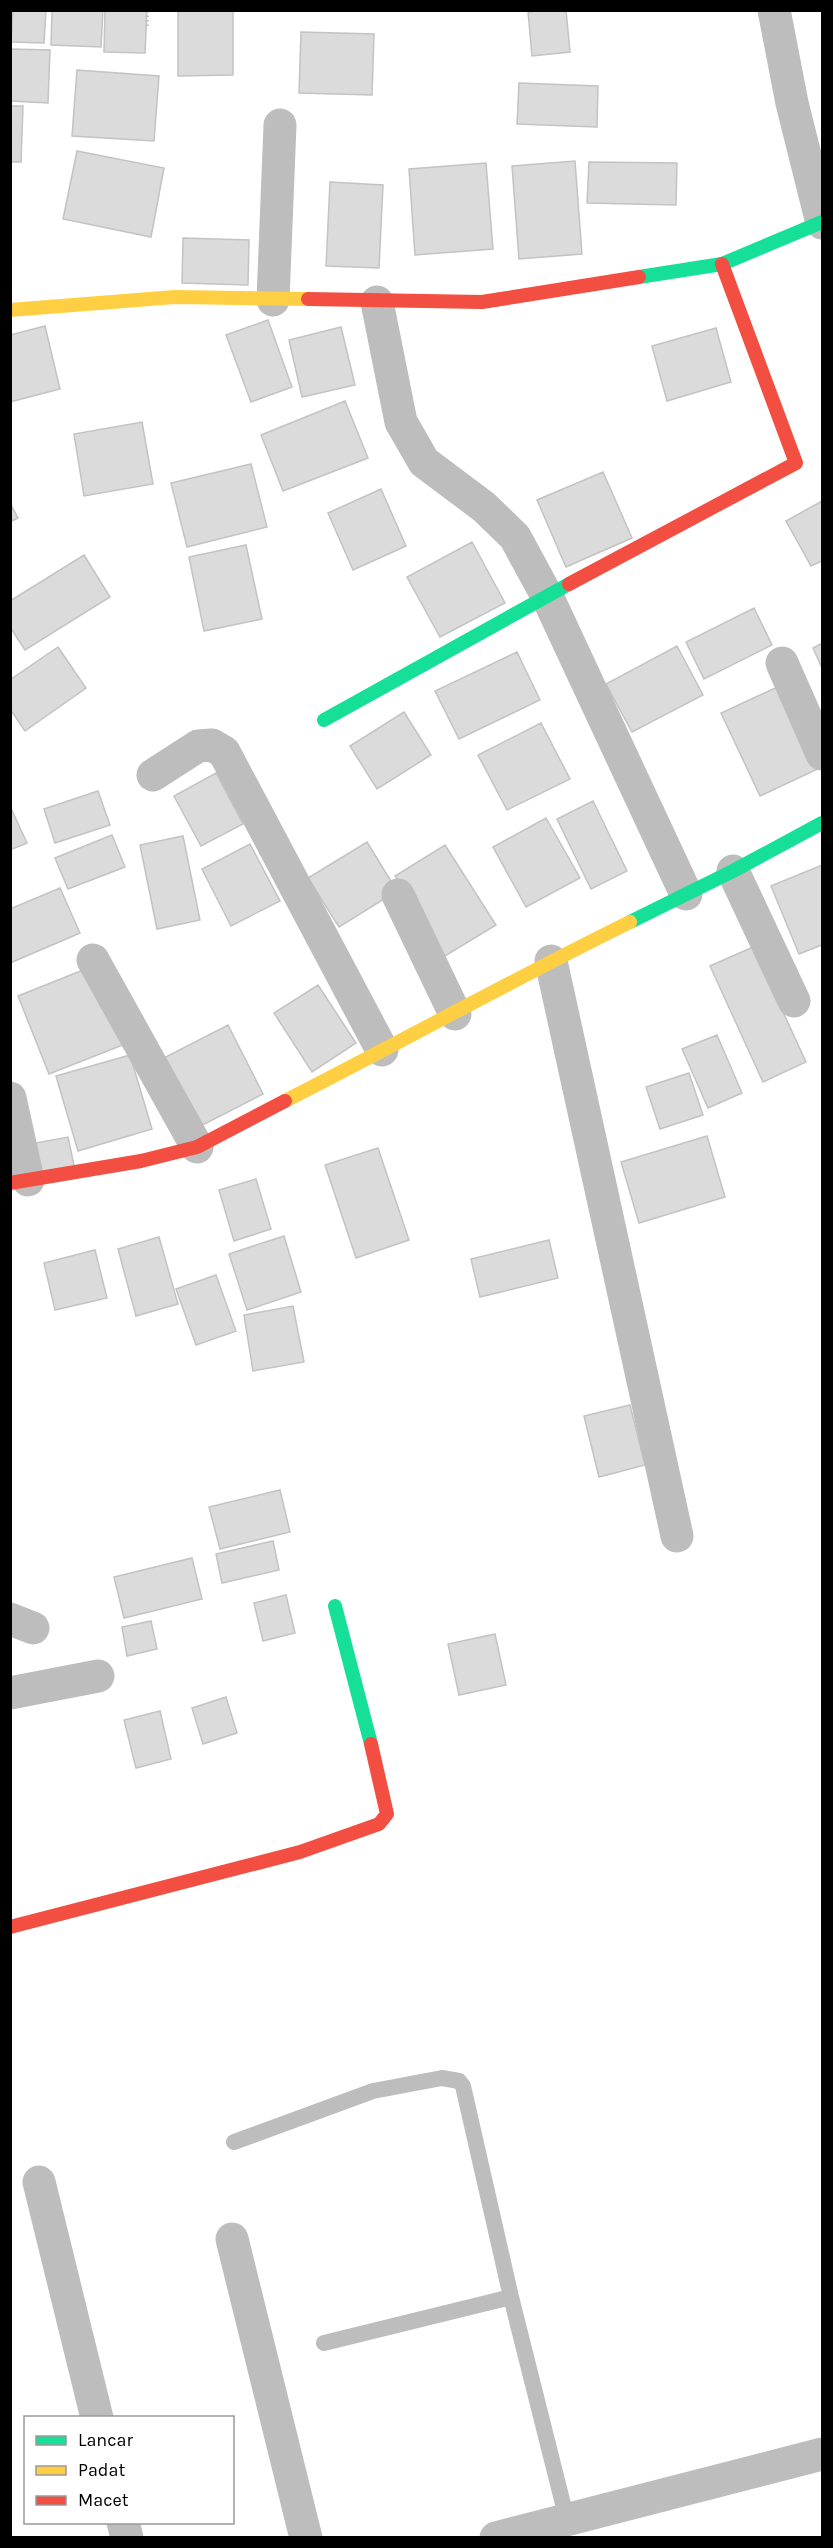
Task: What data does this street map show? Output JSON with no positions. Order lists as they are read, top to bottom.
{
  "legend": ["Lancar", "Padat", "Macet"]
}
